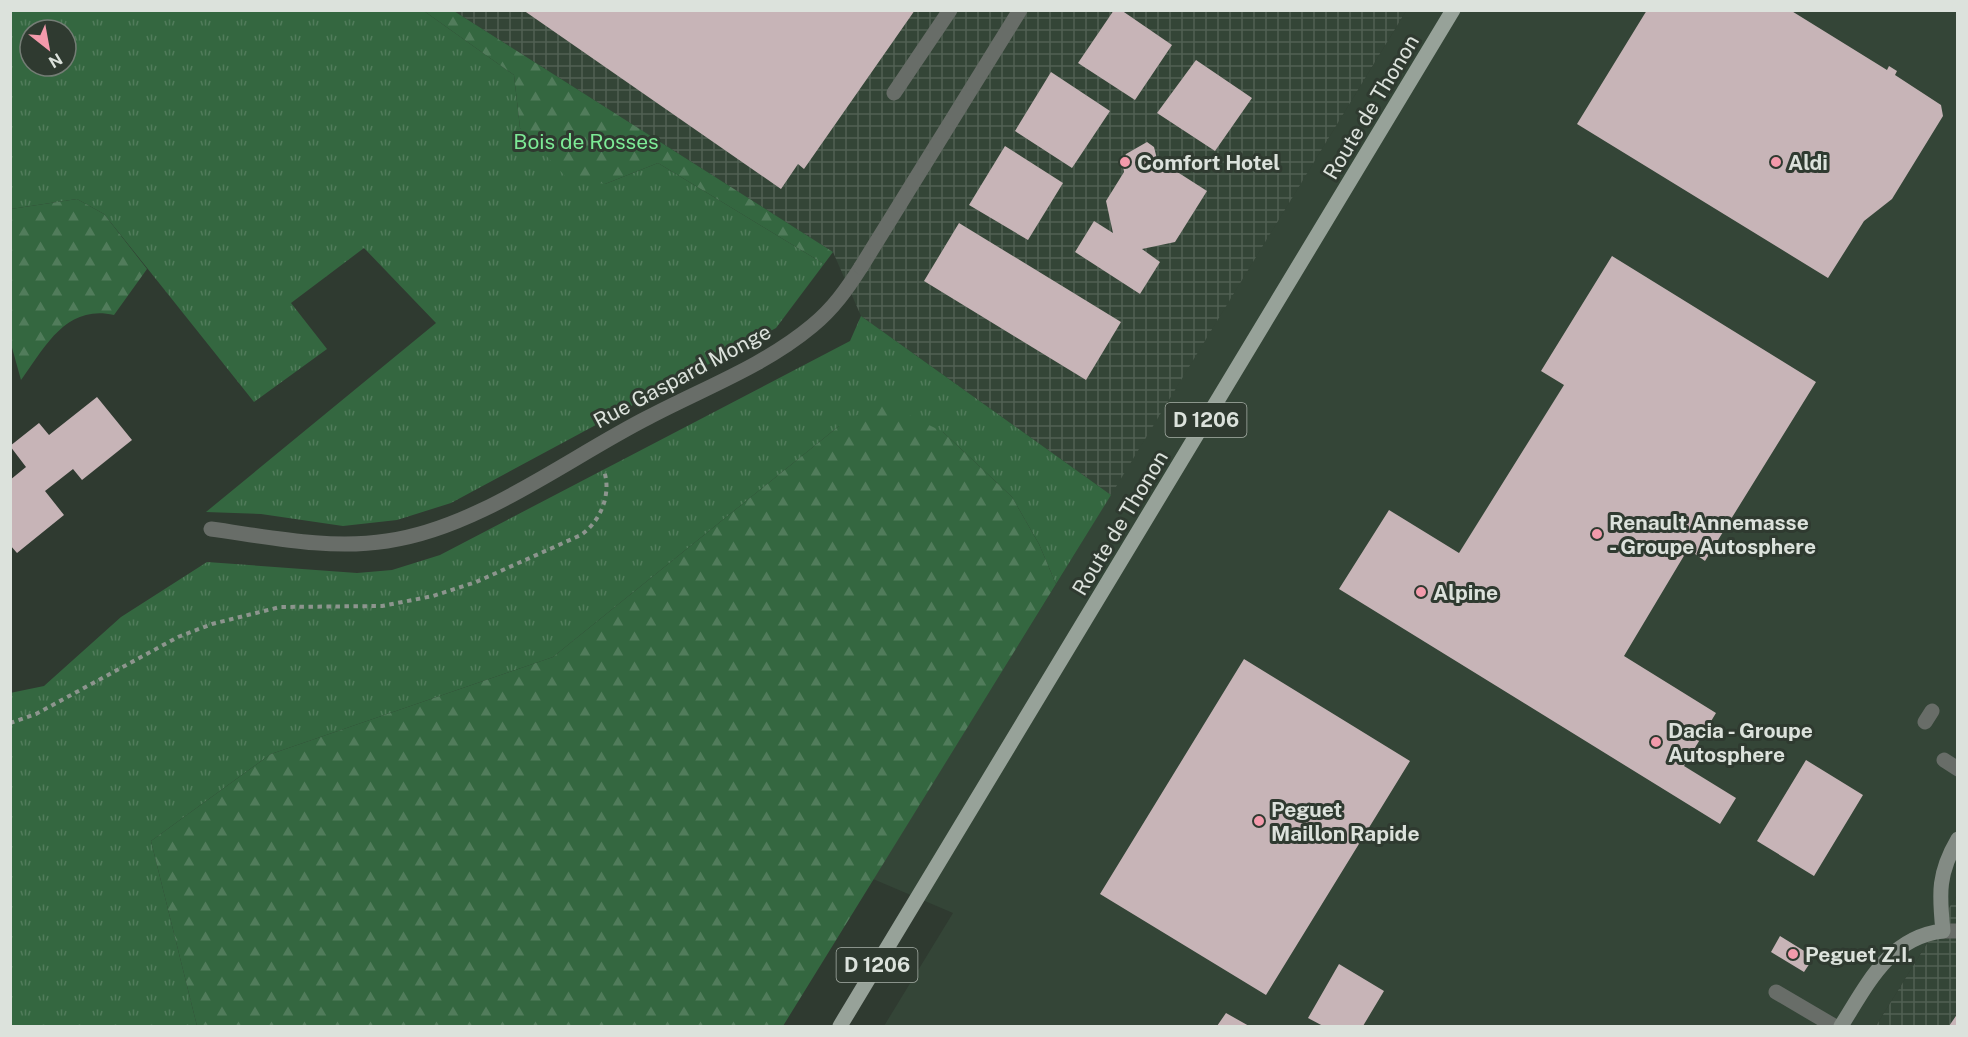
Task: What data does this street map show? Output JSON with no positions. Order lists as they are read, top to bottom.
{
  "streets": {
    "main road": ["Route de Thonon", "D 1206"],
    "street": ["Rue Gaspard Monge"]
  },
  "parks": ["Bois de Rosses"],
  "places": [
    "Comfort Hotel",
    "Aldi",
    "Renault Annemasse - Groupe Autosphere",
    "Alpine",
    "Dacia - Groupe Autosphere",
    "Peguet Maillon Rapide",
    "Peguet Z.I."
  ],
  "north": "bottom right"
}
